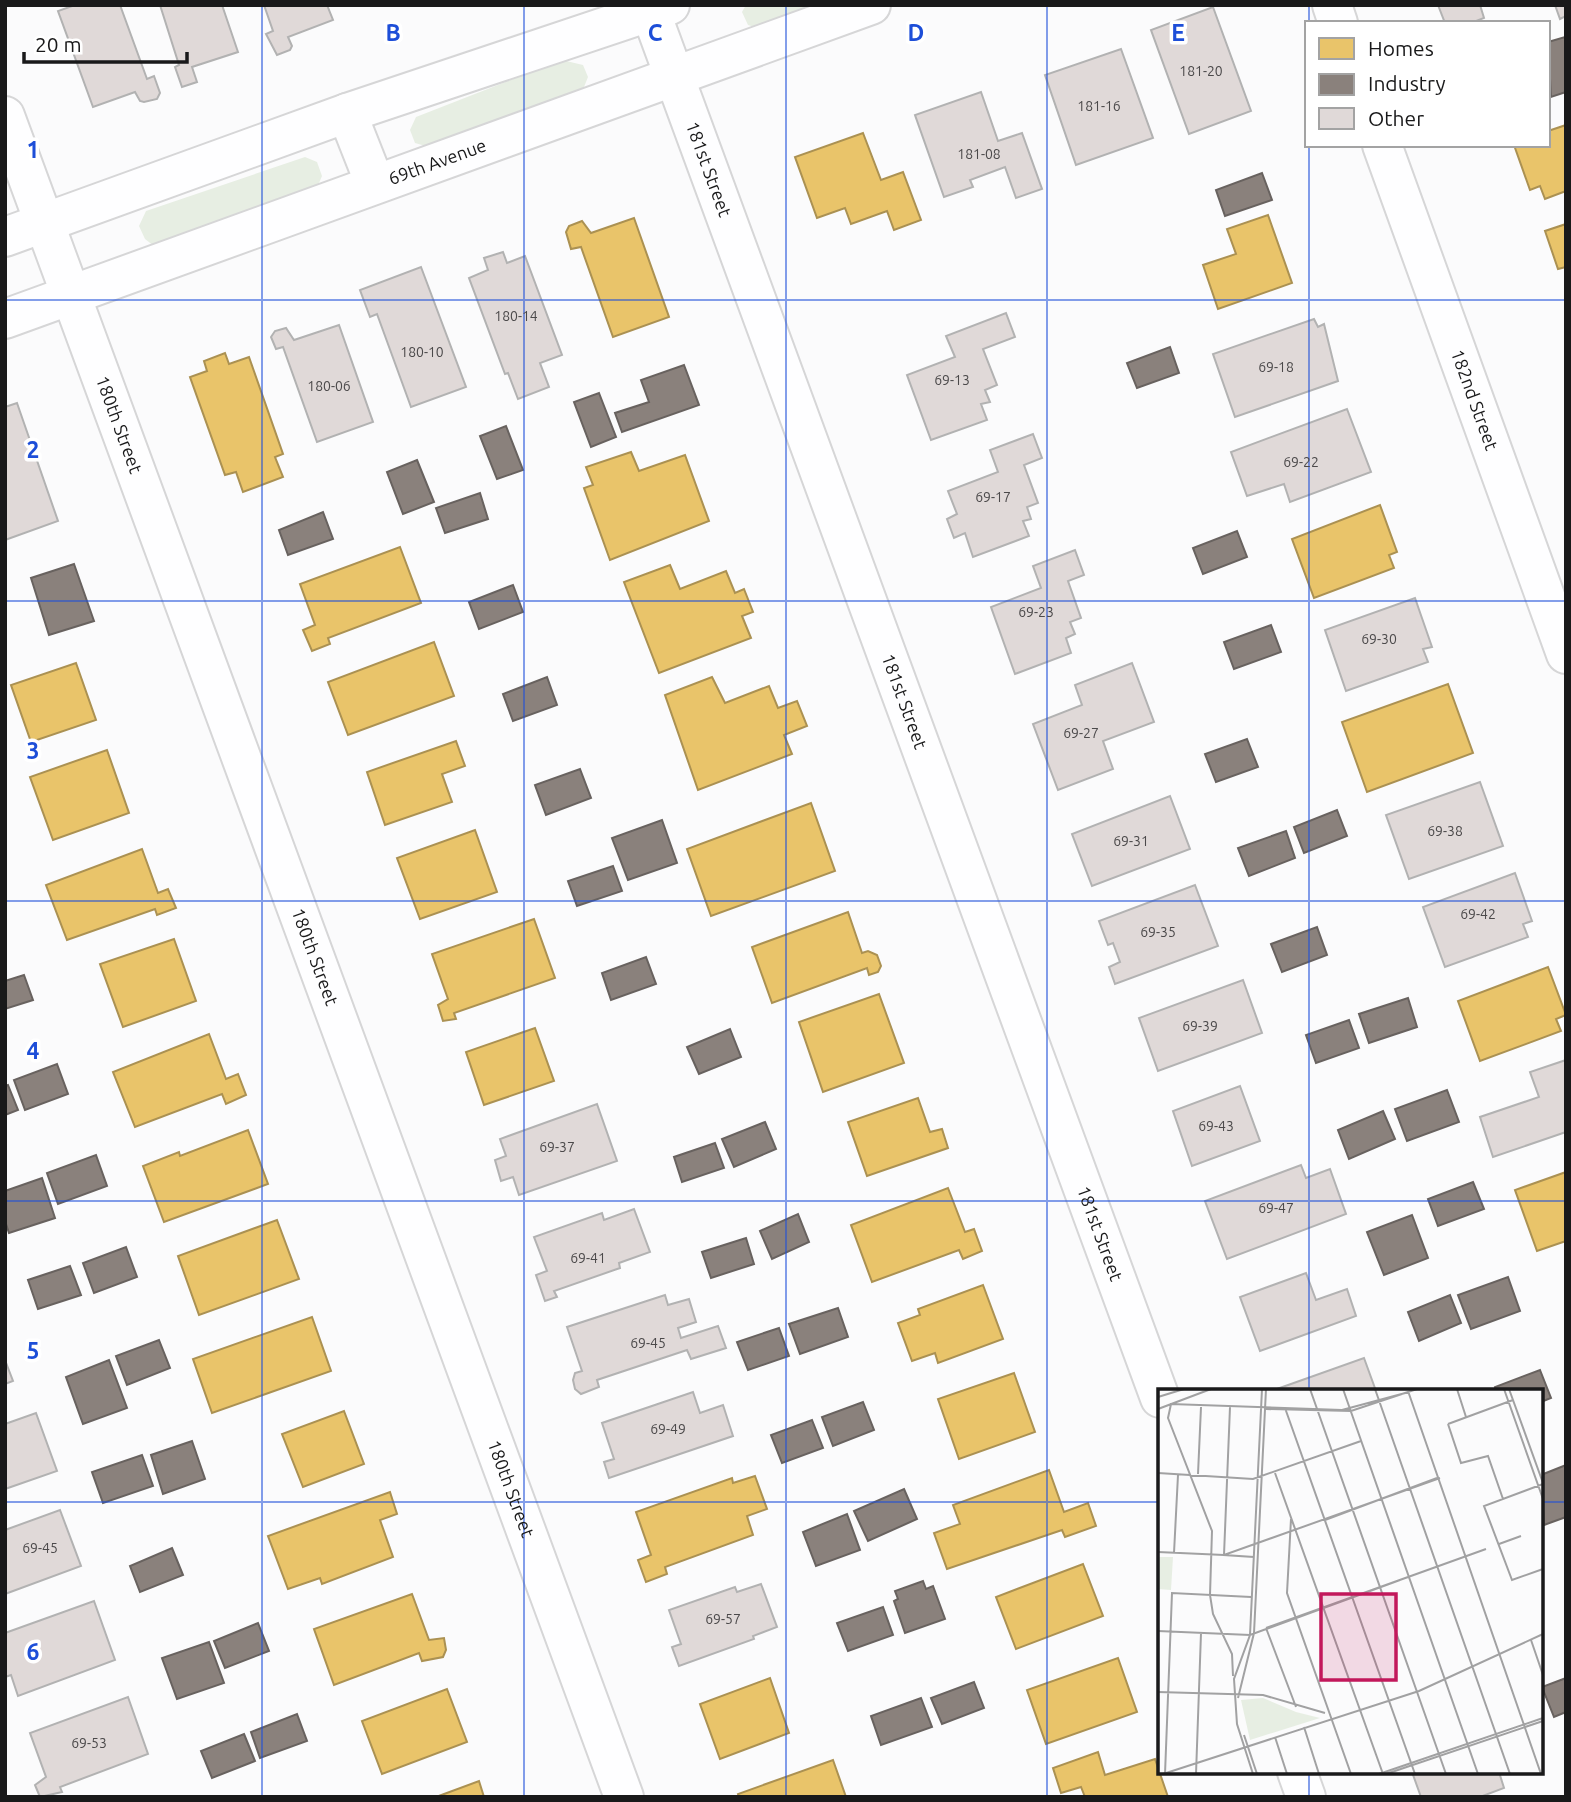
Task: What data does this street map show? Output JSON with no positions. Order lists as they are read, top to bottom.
{
  "streets": {
    "street": [
      "69th Avenue",
      "181st Street",
      "182nd Street",
      "180th Street"
    ]
  },
  "crossings": [
    ["69th Avenue", "181st Street"],
    ["69th Avenue", "180th Street"]
  ],
  "house_numbers": [
    "181-20",
    "181-16",
    "181-08",
    "180-14",
    "180-10",
    "69-18",
    "69-13",
    "180-06",
    "69-22",
    "69-17",
    "69-23",
    "69-30",
    "69-27",
    "69-38",
    "69-31",
    "69-42",
    "69-35",
    "69-39",
    "69-43",
    "69-37",
    "69-47",
    "69-41",
    "69-45",
    "69-49",
    "69-45",
    "69-57",
    "69-53"
  ],
  "legend": ["Homes", "Industry", "Other"],
  "scale_bar": "20 m",
  "grid": {
    "columns": [
      "B",
      "C",
      "D",
      "E"
    ],
    "rows": [
      "1",
      "2",
      "3",
      "4",
      "5",
      "6"
    ]
  }
}
